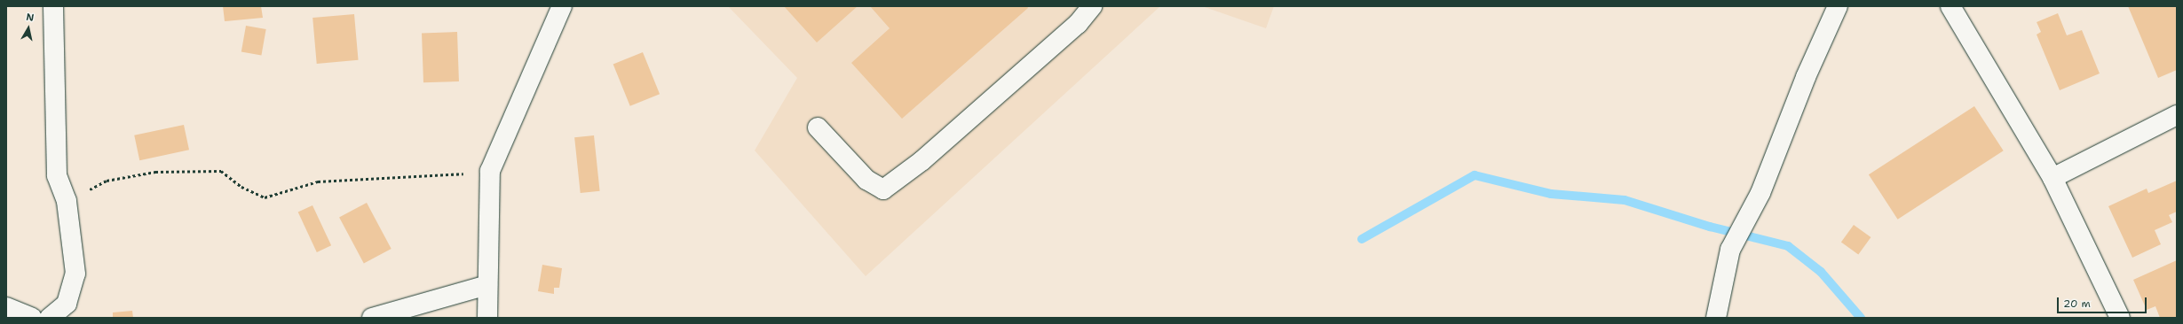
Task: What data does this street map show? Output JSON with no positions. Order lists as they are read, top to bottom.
{
  "scale_bar": "20 m",
  "north": "top"
}
